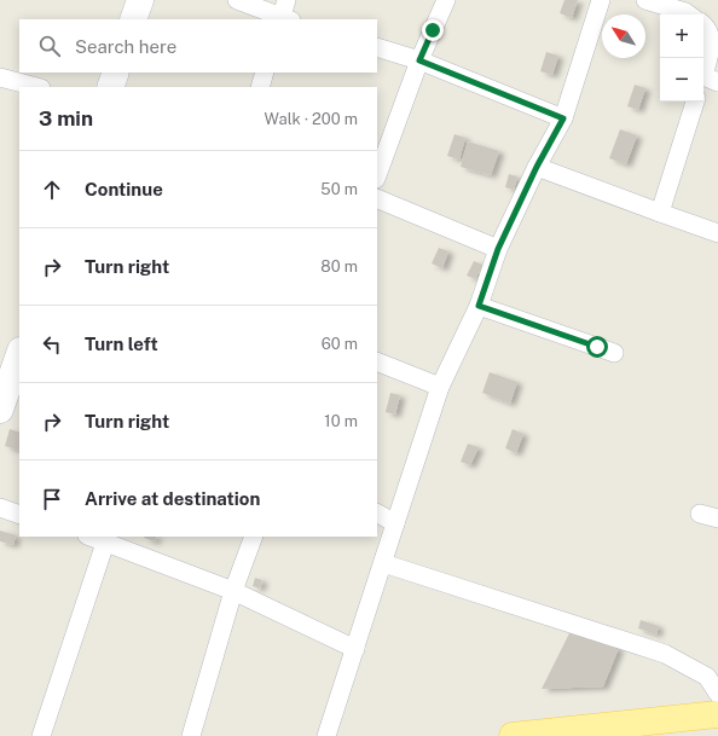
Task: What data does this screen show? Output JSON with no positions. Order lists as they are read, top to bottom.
{
  "north": "top left",
  "page": {
    "map_buttons": ["+", "−"],
    "search": "Search here",
    "heading": ["3 min", "Walk · 200 m"],
    "list": [
      ["Continue", "50 m"],
      ["Turn right", "80 m"],
      ["Turn left", "60 m"],
      ["Turn right", "10 m"],
      "Arrive at destination"
    ]
  }
}
